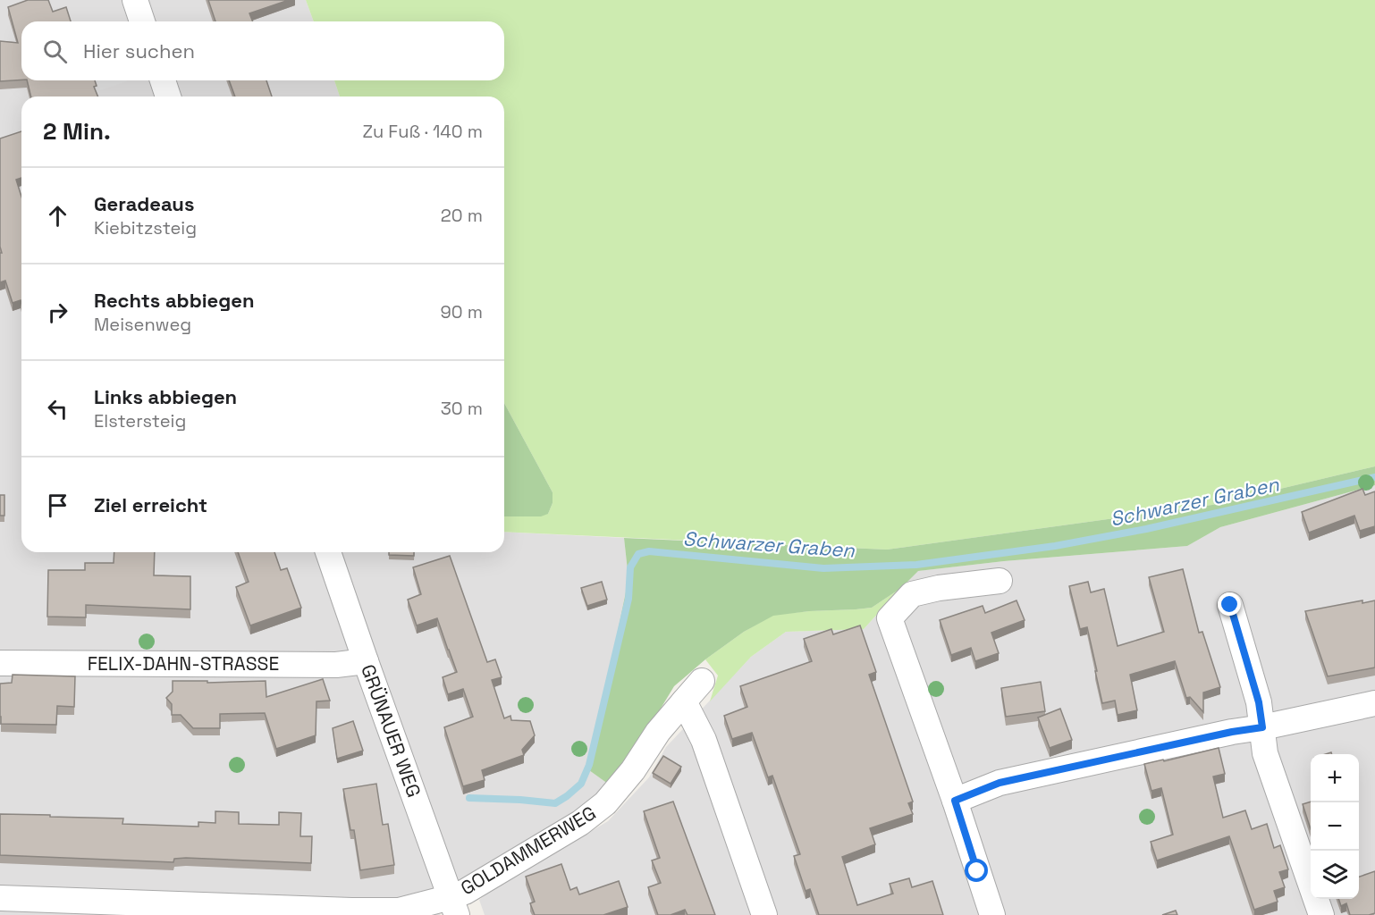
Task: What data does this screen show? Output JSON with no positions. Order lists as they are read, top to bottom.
{
  "streets": {
    "street": ["FELIX-DAHN-STRASSE", "GRÜNAUER WEG", "GOLDAMMERWEG"]
  },
  "crossings": [
    ["FELIX-DAHN-STRASSE", "GRÜNAUER WEG"],
    ["GRÜNAUER WEG", "GOLDAMMERWEG"]
  ],
  "water": ["Schwarzer Graben"],
  "page": {
    "search": "Hier suchen",
    "heading": ["2 Min.", "Zu Fuß · 140 m"],
    "list": [
      ["Geradeaus", "Kiebitzsteig", "20 m"],
      ["Rechts abbiegen", "Meisenweg", "90 m"],
      ["Links abbiegen", "Elstersteig", "30 m"],
      "Ziel erreicht"
    ],
    "map_buttons": ["+", "−"]
  }
}
